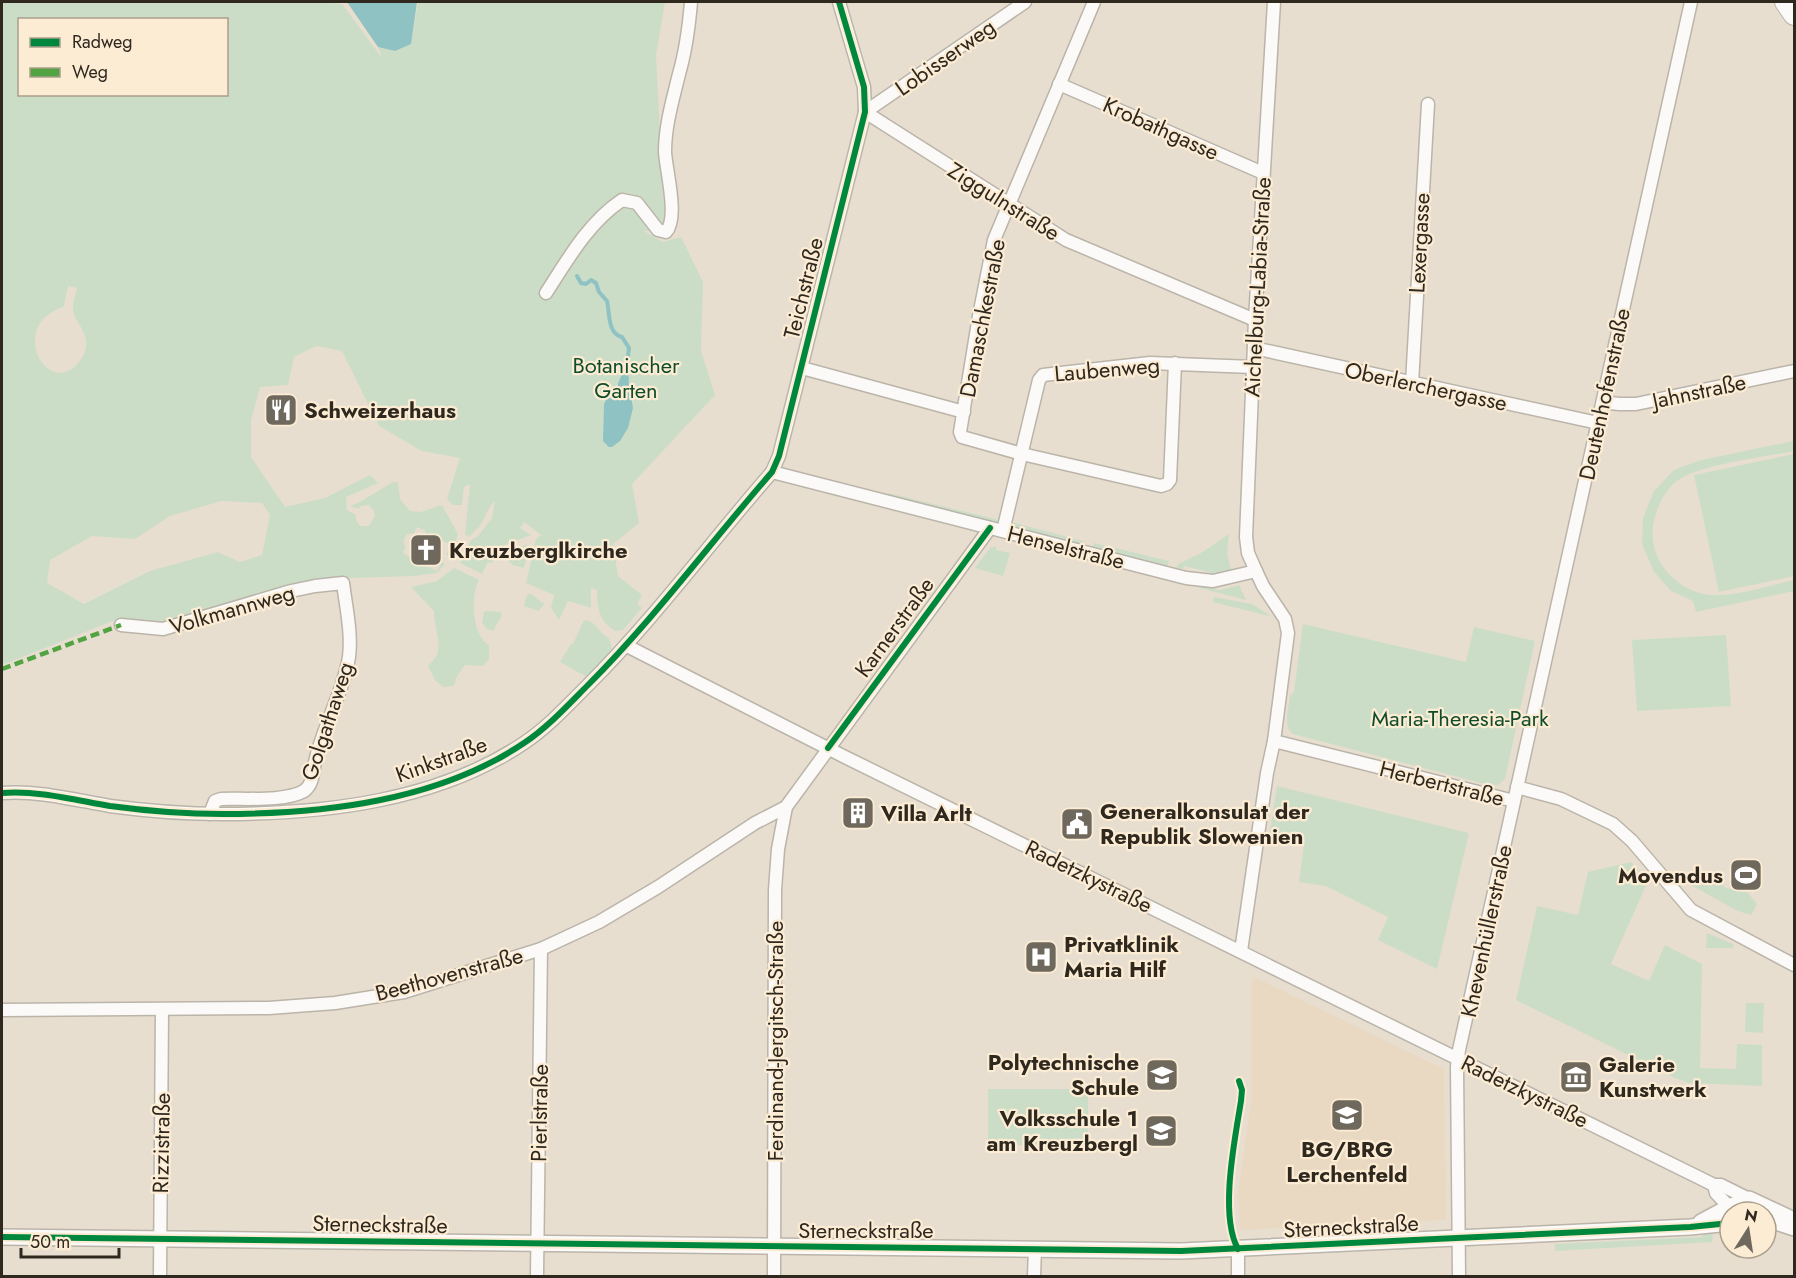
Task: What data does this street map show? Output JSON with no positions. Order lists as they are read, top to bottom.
{
  "streets": {
    "street": [
      "Lobisserweg",
      "Krobathgasse",
      "Ziggulnstraße",
      "Lexergasse",
      "Aichelburg-Labia-Straße",
      "Teichstraße",
      "Damaschkestraße",
      "Laubenweg",
      "Oberlerchergasse",
      "Jahnstraße",
      "Deutenhofenstraße",
      "Henselstraße",
      "Volkmannweg",
      "Karnerstraße",
      "Golgathaweg",
      "Kinkstraße",
      "Herbertstraße",
      "Radetzkystraße",
      "Khevenhüllerstraße",
      "Beethovenstraße",
      "Ferdinand-Jergitsch-Straße",
      "Pierlstraße",
      "Rizzistraße",
      "Sterneckstraße"
    ]
  },
  "crossings": [
    ["Lobisserweg", "Ziggulnstraße"],
    ["Lobisserweg", "Teichstraße"],
    ["Krobathgasse", "Aichelburg-Labia-Straße"],
    ["Krobathgasse", "Damaschkestraße"],
    ["Ziggulnstraße", "Aichelburg-Labia-Straße"],
    ["Ziggulnstraße", "Teichstraße"],
    ["Ziggulnstraße", "Damaschkestraße"],
    ["Lexergasse", "Oberlerchergasse"],
    ["Aichelburg-Labia-Straße", "Laubenweg"],
    ["Aichelburg-Labia-Straße", "Oberlerchergasse"],
    ["Aichelburg-Labia-Straße", "Henselstraße"],
    ["Aichelburg-Labia-Straße", "Herbertstraße"],
    ["Aichelburg-Labia-Straße", "Radetzkystraße"],
    ["Teichstraße", "Henselstraße"],
    ["Teichstraße", "Kinkstraße"],
    ["Damaschkestraße", "Laubenweg"],
    ["Laubenweg", "Henselstraße"],
    ["Oberlerchergasse", "Deutenhofenstraße"],
    ["Jahnstraße", "Deutenhofenstraße"],
    ["Deutenhofenstraße", "Herbertstraße"],
    ["Henselstraße", "Karnerstraße"],
    ["Henselstraße", "Kinkstraße"],
    ["Volkmannweg", "Golgathaweg"],
    ["Karnerstraße", "Radetzkystraße"],
    ["Karnerstraße", "Beethovenstraße"],
    ["Golgathaweg", "Kinkstraße"],
    ["Kinkstraße", "Radetzkystraße"],
    ["Herbertstraße", "Khevenhüllerstraße"],
    ["Radetzkystraße", "Khevenhüllerstraße"],
    ["Radetzkystraße", "Beethovenstraße"],
    ["Khevenhüllerstraße", "Sterneckstraße"],
    ["Beethovenstraße", "Ferdinand-Jergitsch-Straße"],
    ["Beethovenstraße", "Pierlstraße"],
    ["Beethovenstraße", "Rizzistraße"],
    ["Ferdinand-Jergitsch-Straße", "Sterneckstraße"],
    ["Pierlstraße", "Sterneckstraße"],
    ["Rizzistraße", "Sterneckstraße"]
  ],
  "parks": ["Botanischer Garten", "Maria-Theresia-Park"],
  "places": {
    "restaurant": ["Schweizerhaus"],
    "church": ["Kreuzberglkirche"],
    "building": ["Villa Arlt"],
    "public building": ["Generalkonsulat der Republik Slowenien"],
    "sports": ["Movendus"],
    "hospital": ["Privatklinik Maria Hilf"],
    "school or university": ["Polytechnische Schule", "BG/BRG Lerchenfeld", "Volksschule 1 am Kreuzbergl"],
    "museum": ["Galerie Kunstwerk"]
  },
  "legend": ["Radweg", "Weg"],
  "scale_bar": "50 m",
  "north": "top"
}
